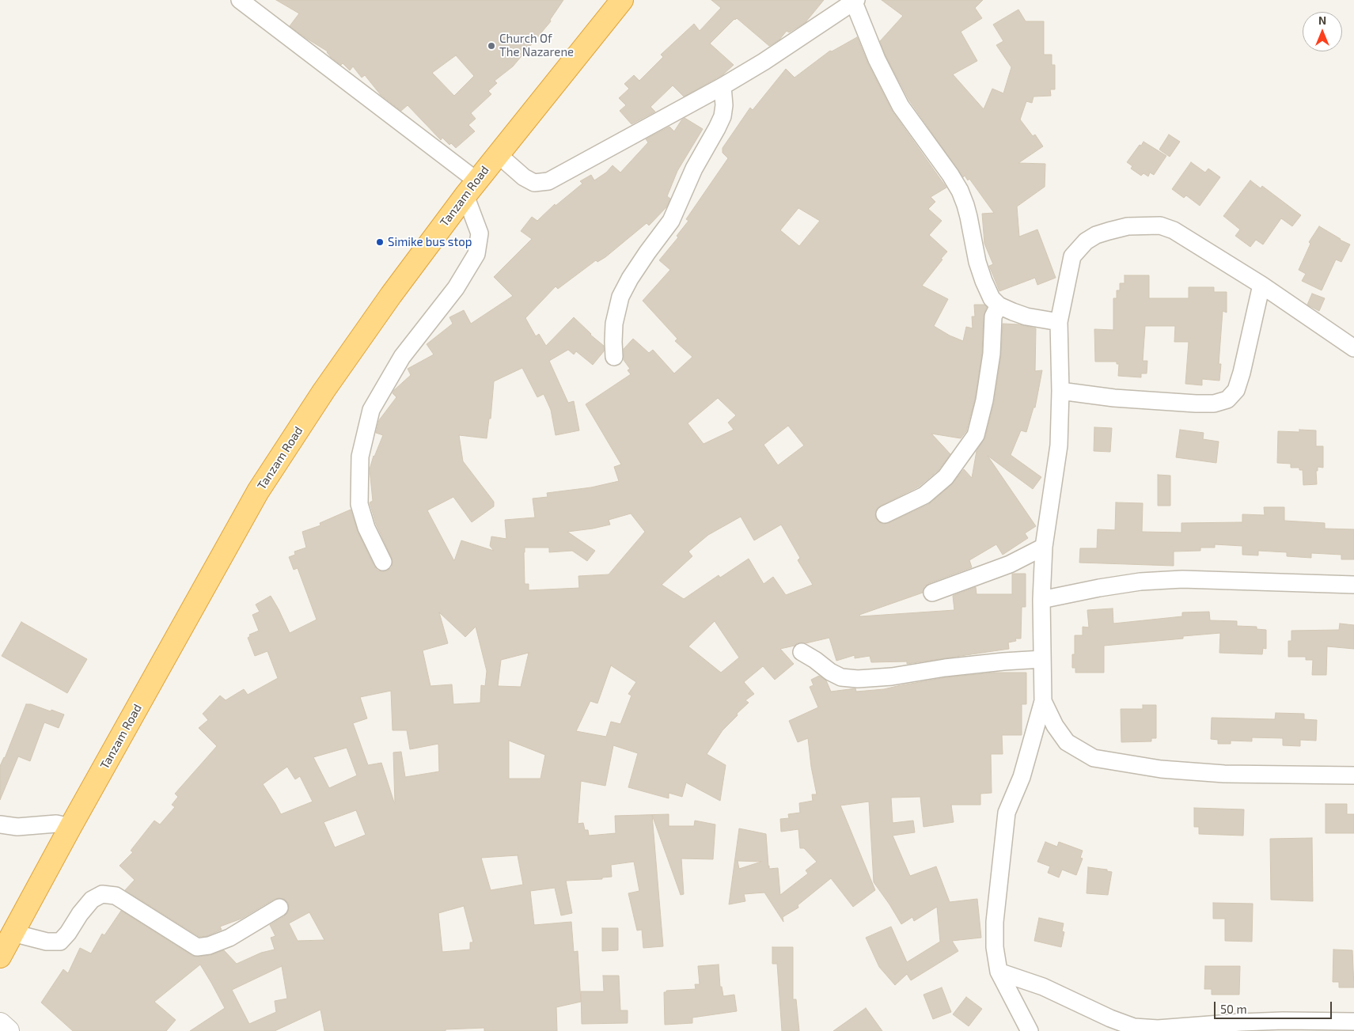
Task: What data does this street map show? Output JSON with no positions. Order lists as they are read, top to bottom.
{
  "streets": {
    "highway": ["Tanzam Road"]
  },
  "places": ["Church Of The Nazarene", "Simike bus stop"],
  "scale_bar": "50 m",
  "north": "top"
}
